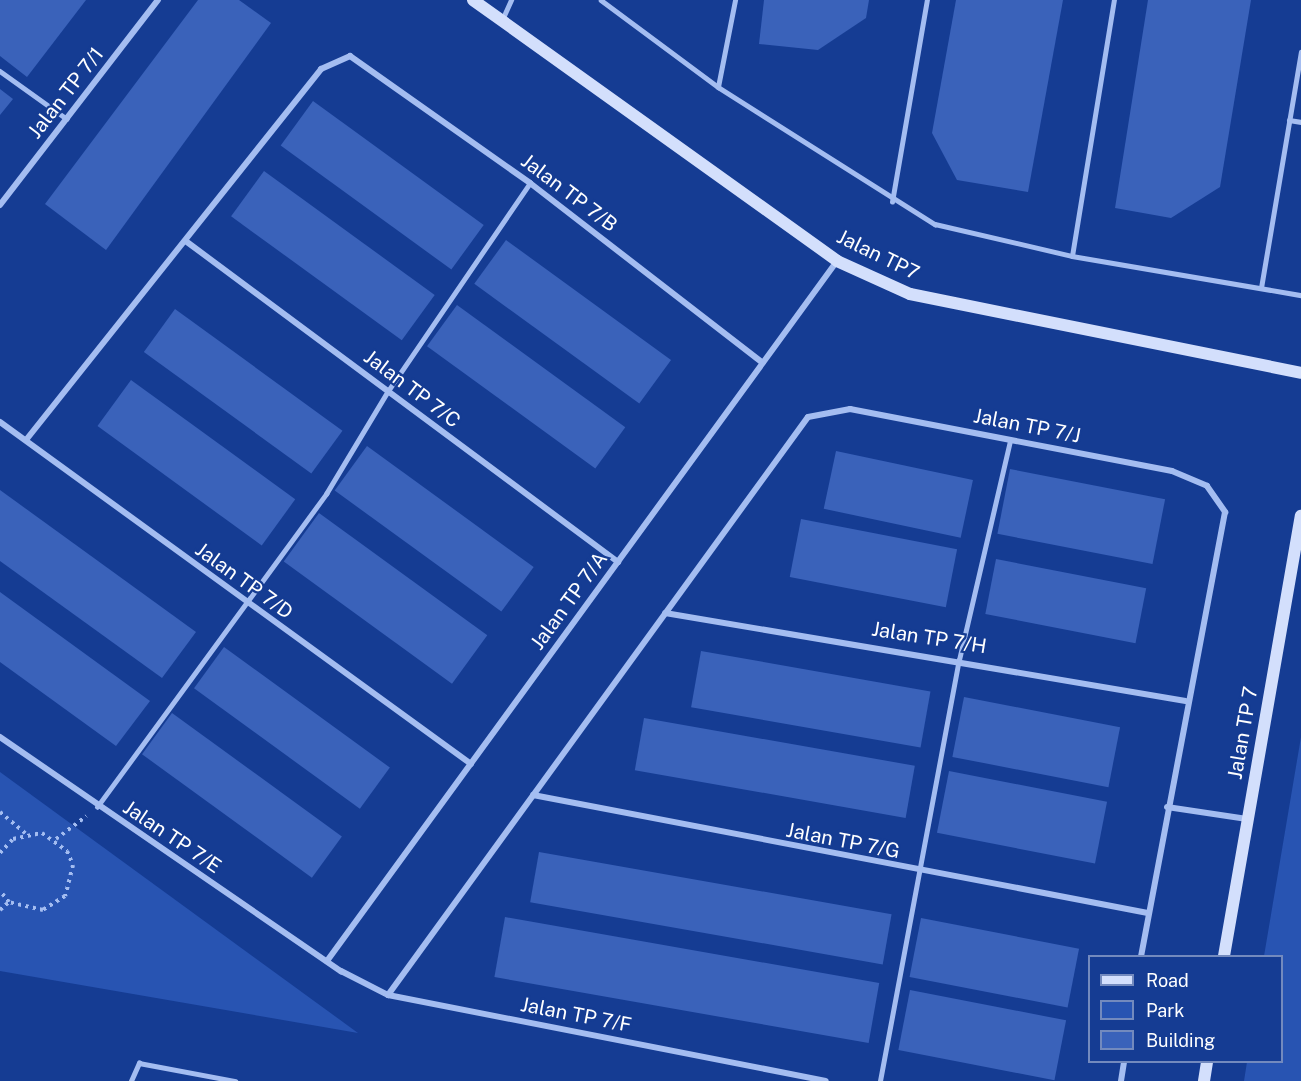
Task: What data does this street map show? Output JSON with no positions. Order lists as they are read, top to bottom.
{
  "streets": {
    "street": [
      "Jalan TP 7/1",
      "Jalan TP 7/B",
      "Jalan TP7",
      "Jalan TP 7/C",
      "Jalan TP 7/J",
      "Jalan TP 7/D",
      "Jalan TP 7/A",
      "Jalan TP 7/H",
      "Jalan TP 7",
      "Jalan TP 7/E",
      "Jalan TP 7/G",
      "Jalan TP 7/F"
    ]
  },
  "crossings": [
    ["Jalan TP 7/B", "Jalan TP 7/C"],
    ["Jalan TP 7/B", "Jalan TP 7/A"],
    ["Jalan TP7", "Jalan TP 7/A"],
    ["Jalan TP 7/C", "Jalan TP 7/A"],
    ["Jalan TP 7/J", "Jalan TP 7/H"],
    ["Jalan TP 7/D", "Jalan TP 7/A"],
    ["Jalan TP 7/A", "Jalan TP 7/E"],
    ["Jalan TP 7/A", "Jalan TP 7/F"],
    ["Jalan TP 7/E", "Jalan TP 7/F"]
  ],
  "legend": ["Road", "Park", "Building"]
}
